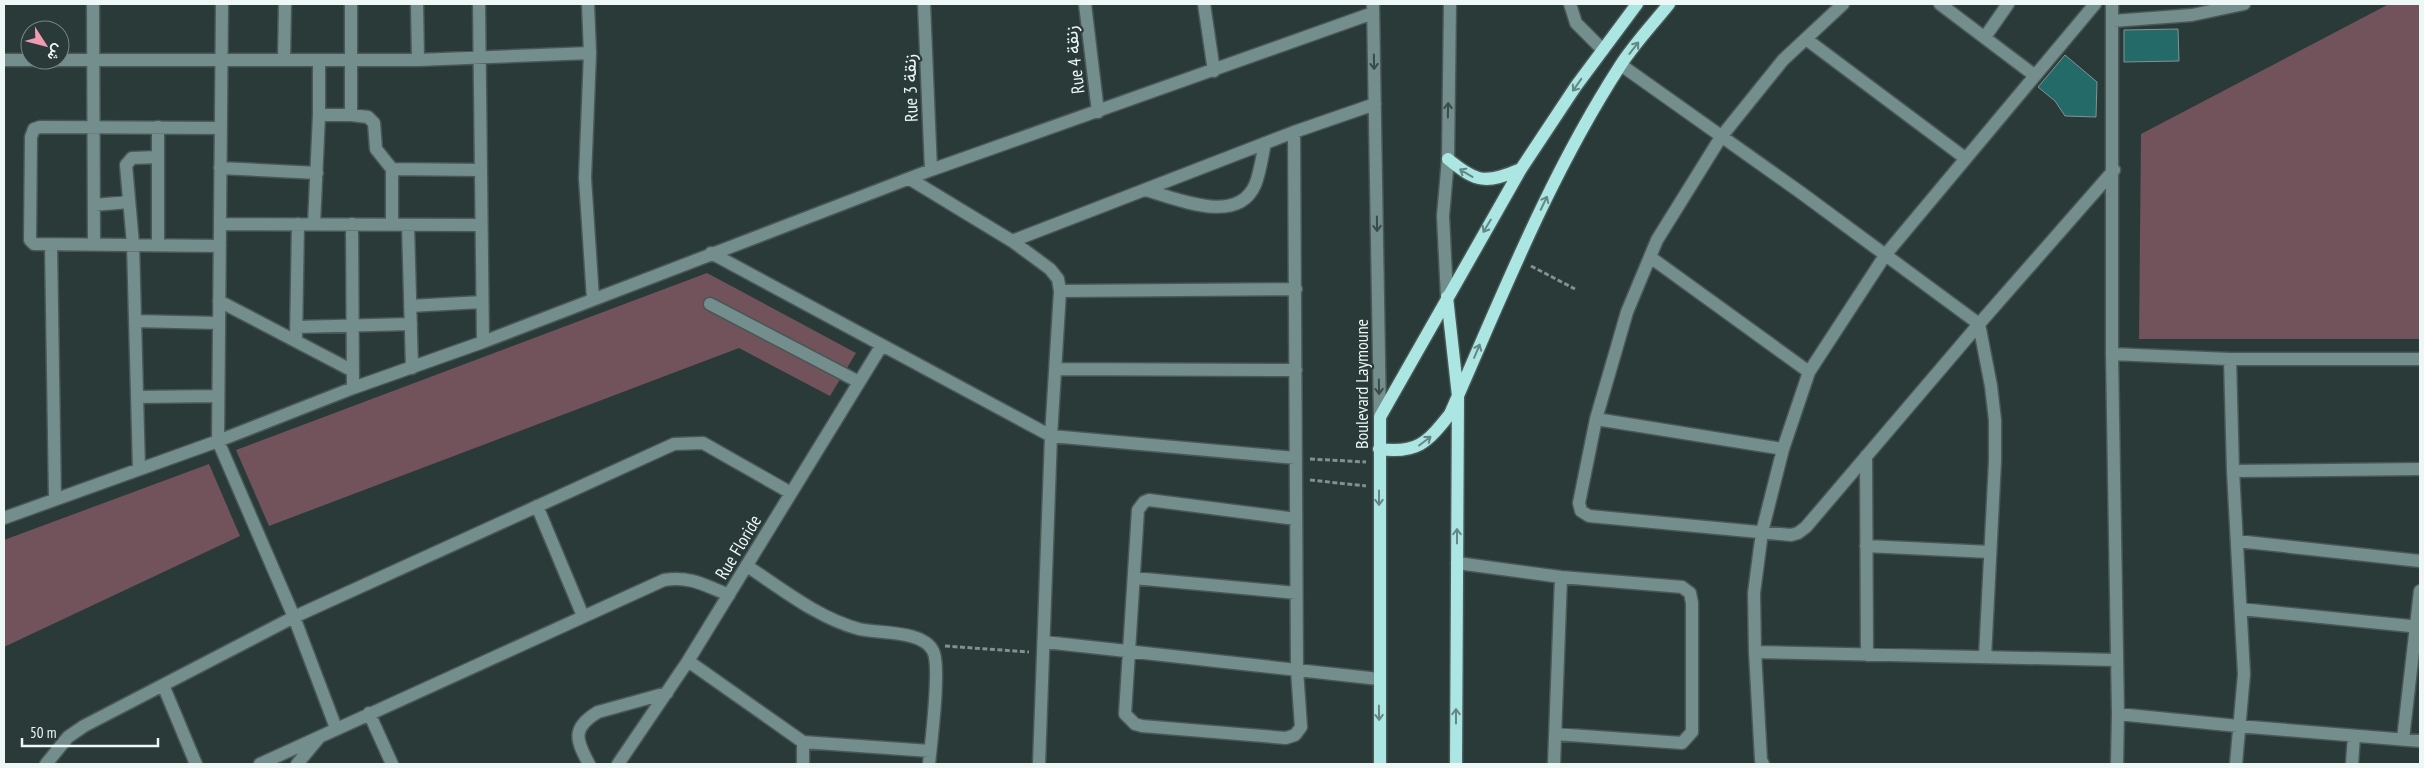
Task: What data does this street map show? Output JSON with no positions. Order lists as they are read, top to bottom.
{
  "streets": {
    "main road": ["Boulevard Laymoune"],
    "street": ["Rue 4 زنقة", "Rue 3 زنقة", "Rue Floride"]
  },
  "scale_bar": "50 m",
  "north": "bottom right"
}
